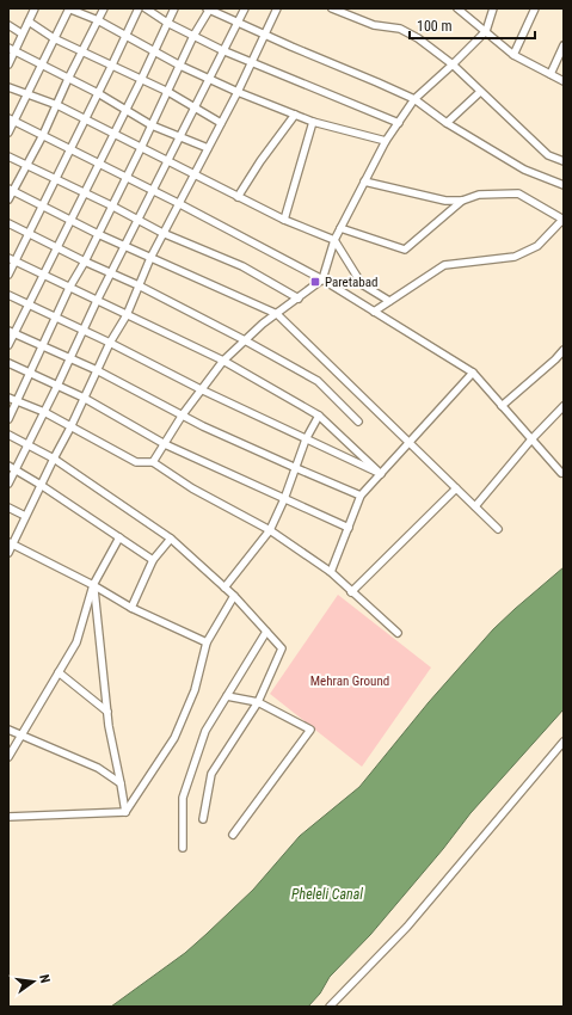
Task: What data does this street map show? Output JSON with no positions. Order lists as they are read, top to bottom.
{
  "water": ["Pheleli Canal"],
  "parks": ["Mehran Ground"],
  "places": {
    "transit": ["Paretabad"]
  },
  "scale_bar": "100 m",
  "north": "right"
}
